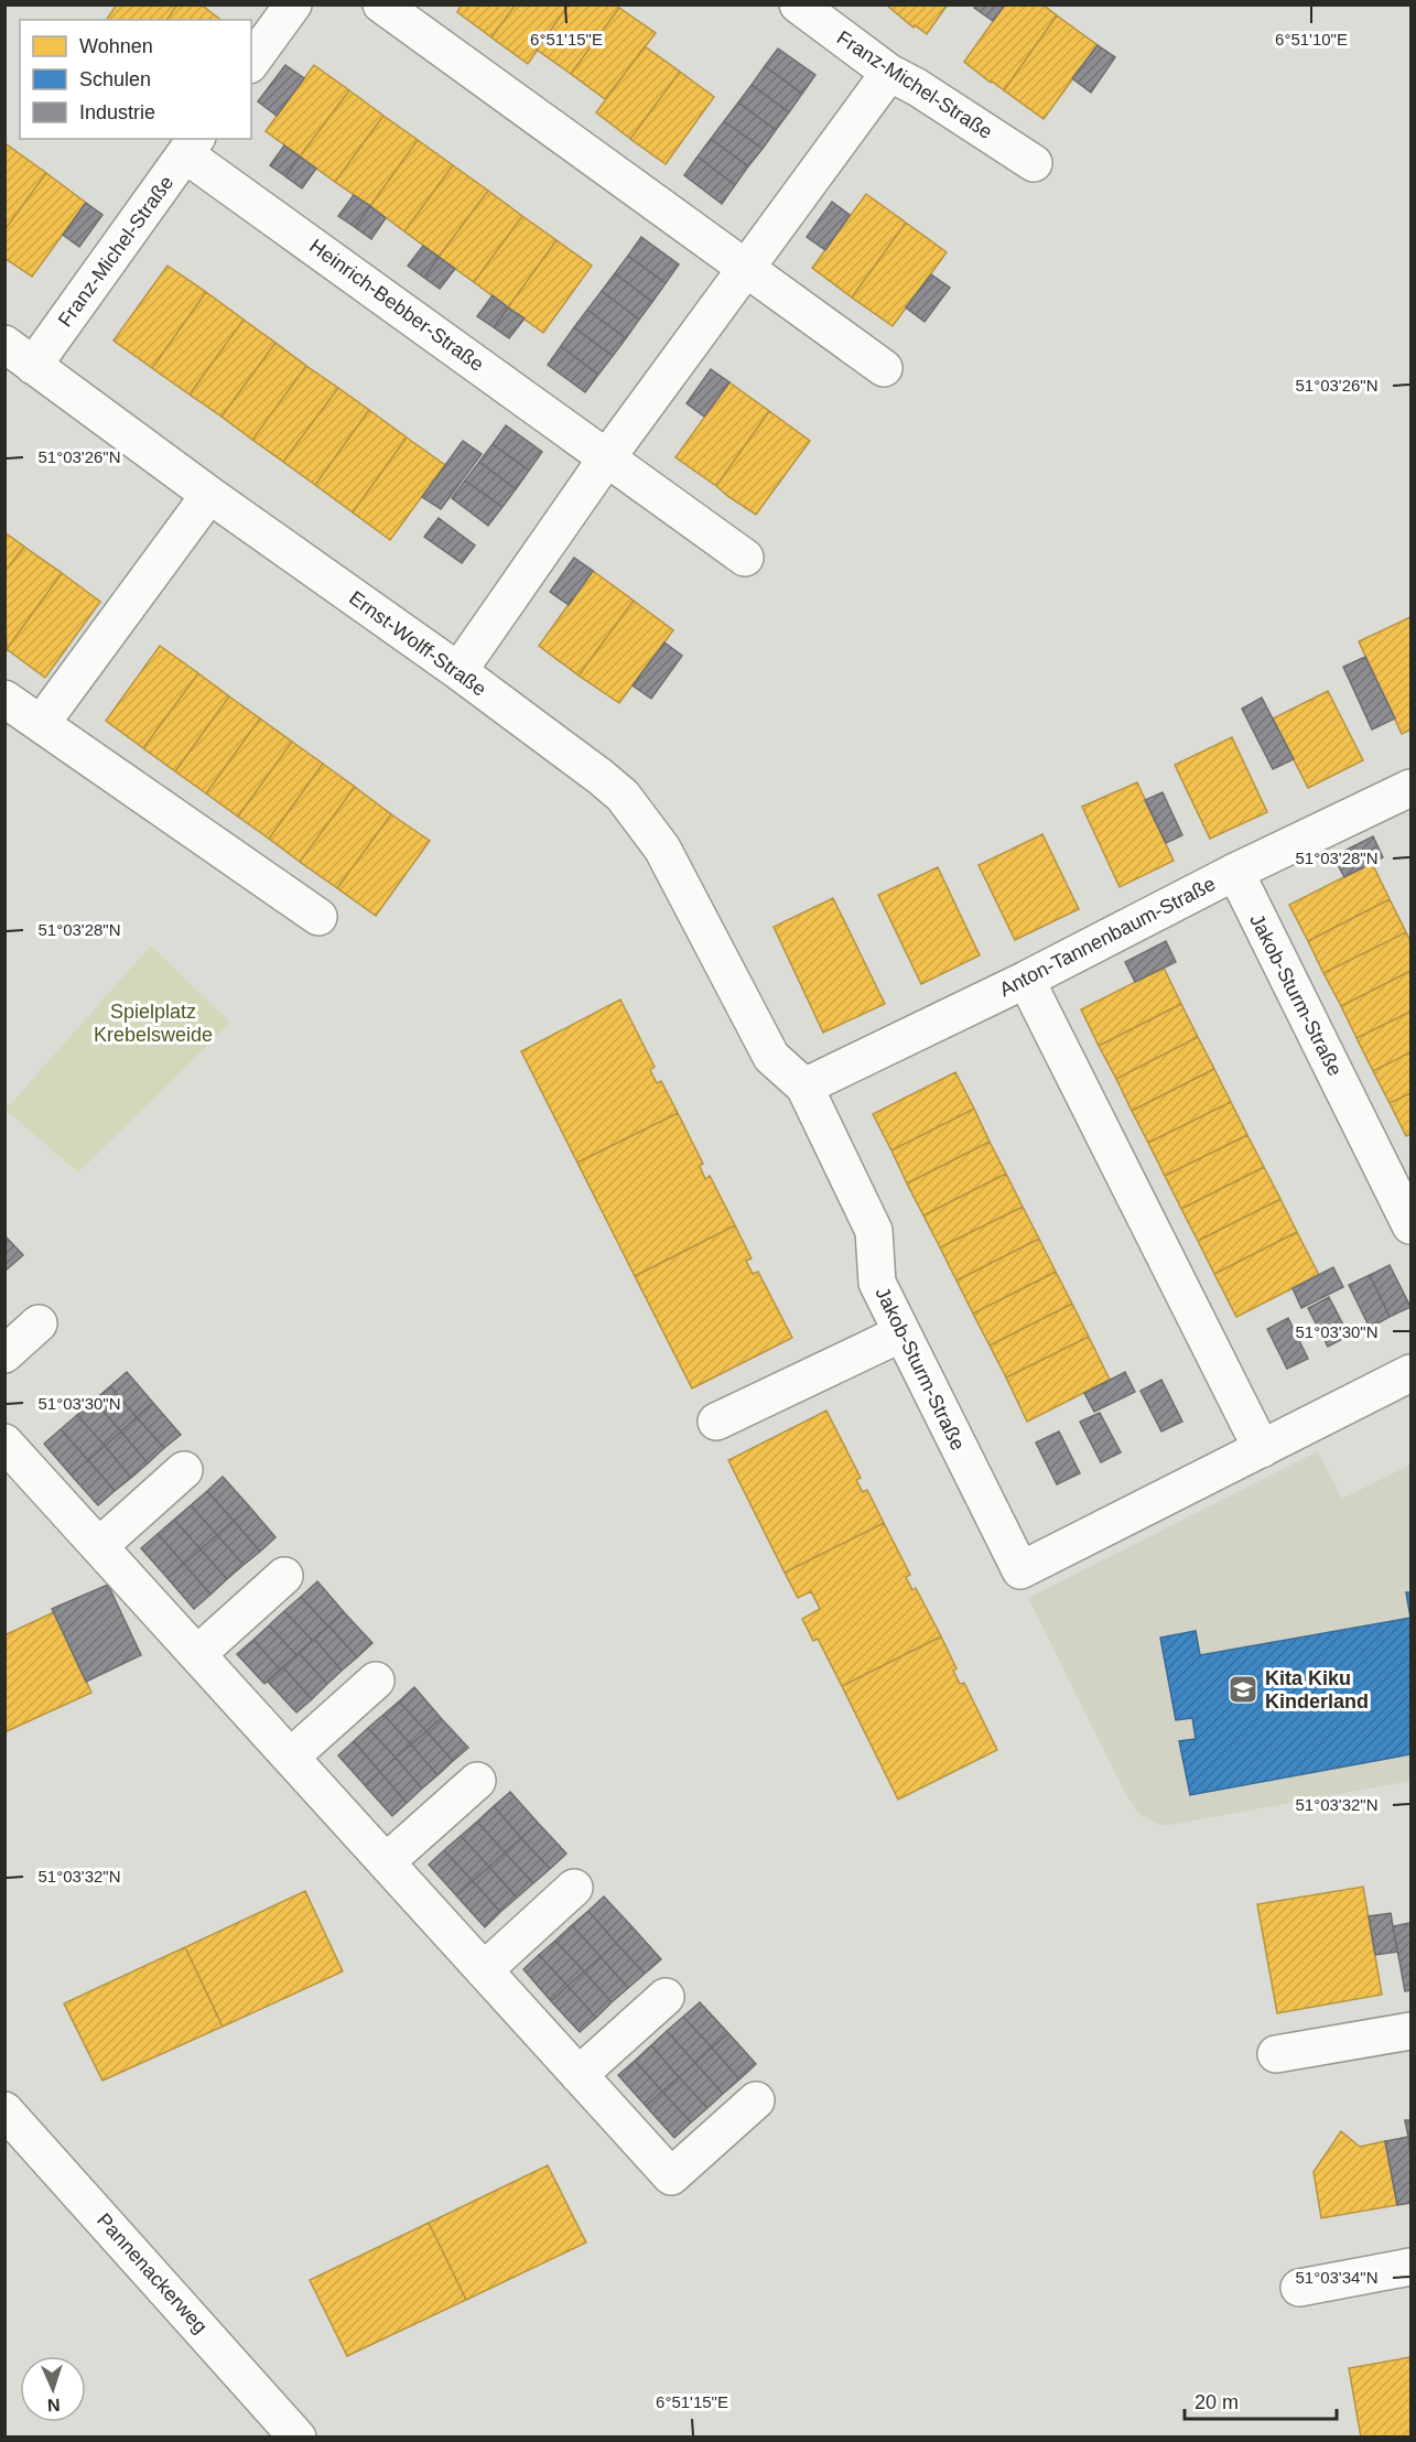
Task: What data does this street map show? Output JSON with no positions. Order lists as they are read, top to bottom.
{
  "streets": {
    "street": [
      "Franz-Michel-Straße",
      "Heinrich-Bebber-Straße",
      "Ernst-Wolff-Straße",
      "Anton-Tannenbaum-Straße",
      "Jakob-Sturm-Straße",
      "Pannenackerweg"
    ]
  },
  "crossings": [
    ["Franz-Michel-Straße", "Heinrich-Bebber-Straße"],
    ["Franz-Michel-Straße", "Ernst-Wolff-Straße"],
    ["Ernst-Wolff-Straße", "Jakob-Sturm-Straße"],
    ["Anton-Tannenbaum-Straße", "Jakob-Sturm-Straße"]
  ],
  "parks": ["Spielplatz Krebelsweide"],
  "places": {
    "school or university": ["Kita Kiku Kinderland"]
  },
  "legend": ["Wohnen", "Schulen", "Industrie"],
  "scale_bar": "20 m",
  "north": "bottom",
  "coordinates": [
    "6°51'10\"E",
    "6°51'15\"E",
    "51°03'26\"N",
    "51°03'28\"N",
    "51°03'30\"N",
    "51°03'32\"N",
    "51°03'34\"N"
  ]
}
